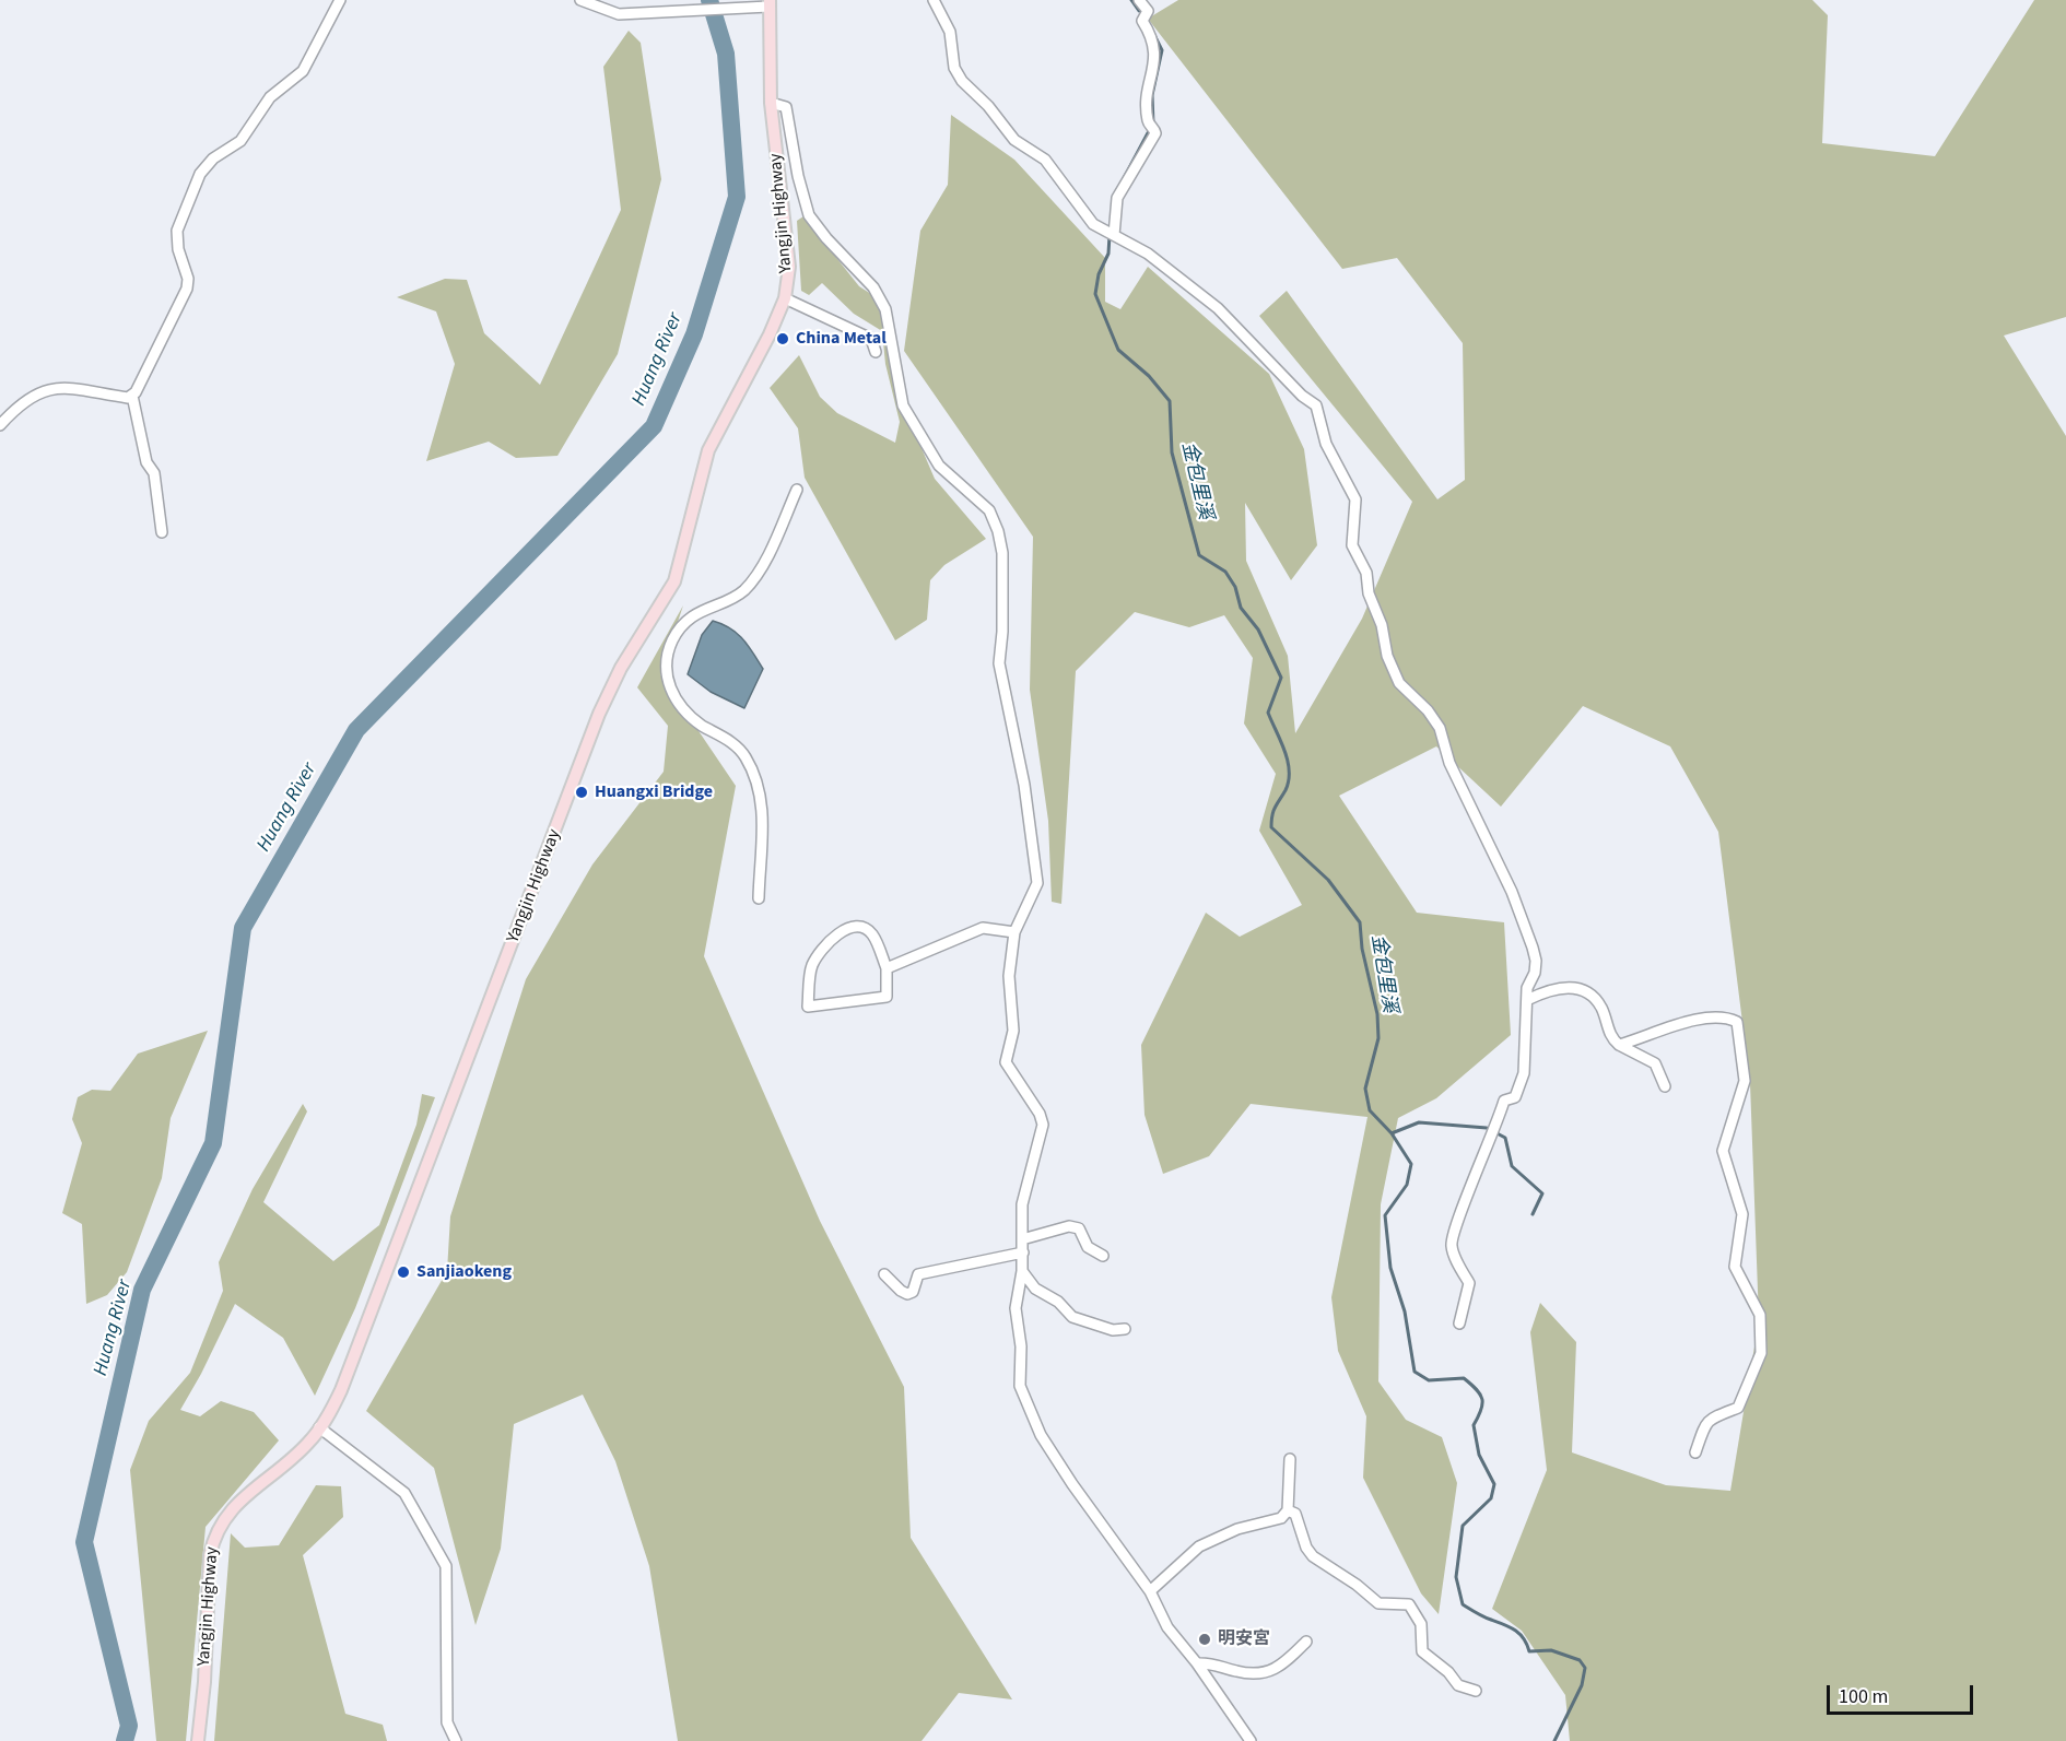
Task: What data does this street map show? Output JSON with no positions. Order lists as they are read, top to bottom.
{
  "streets": {
    "main road": ["Yangjin Highway"]
  },
  "water": ["Huang River", "金包里溪"],
  "places": [
    "China Metal",
    "Huangxi Bridge",
    "Sanjiaokeng",
    "明安宮"
  ],
  "scale_bar": "100 m"
}
